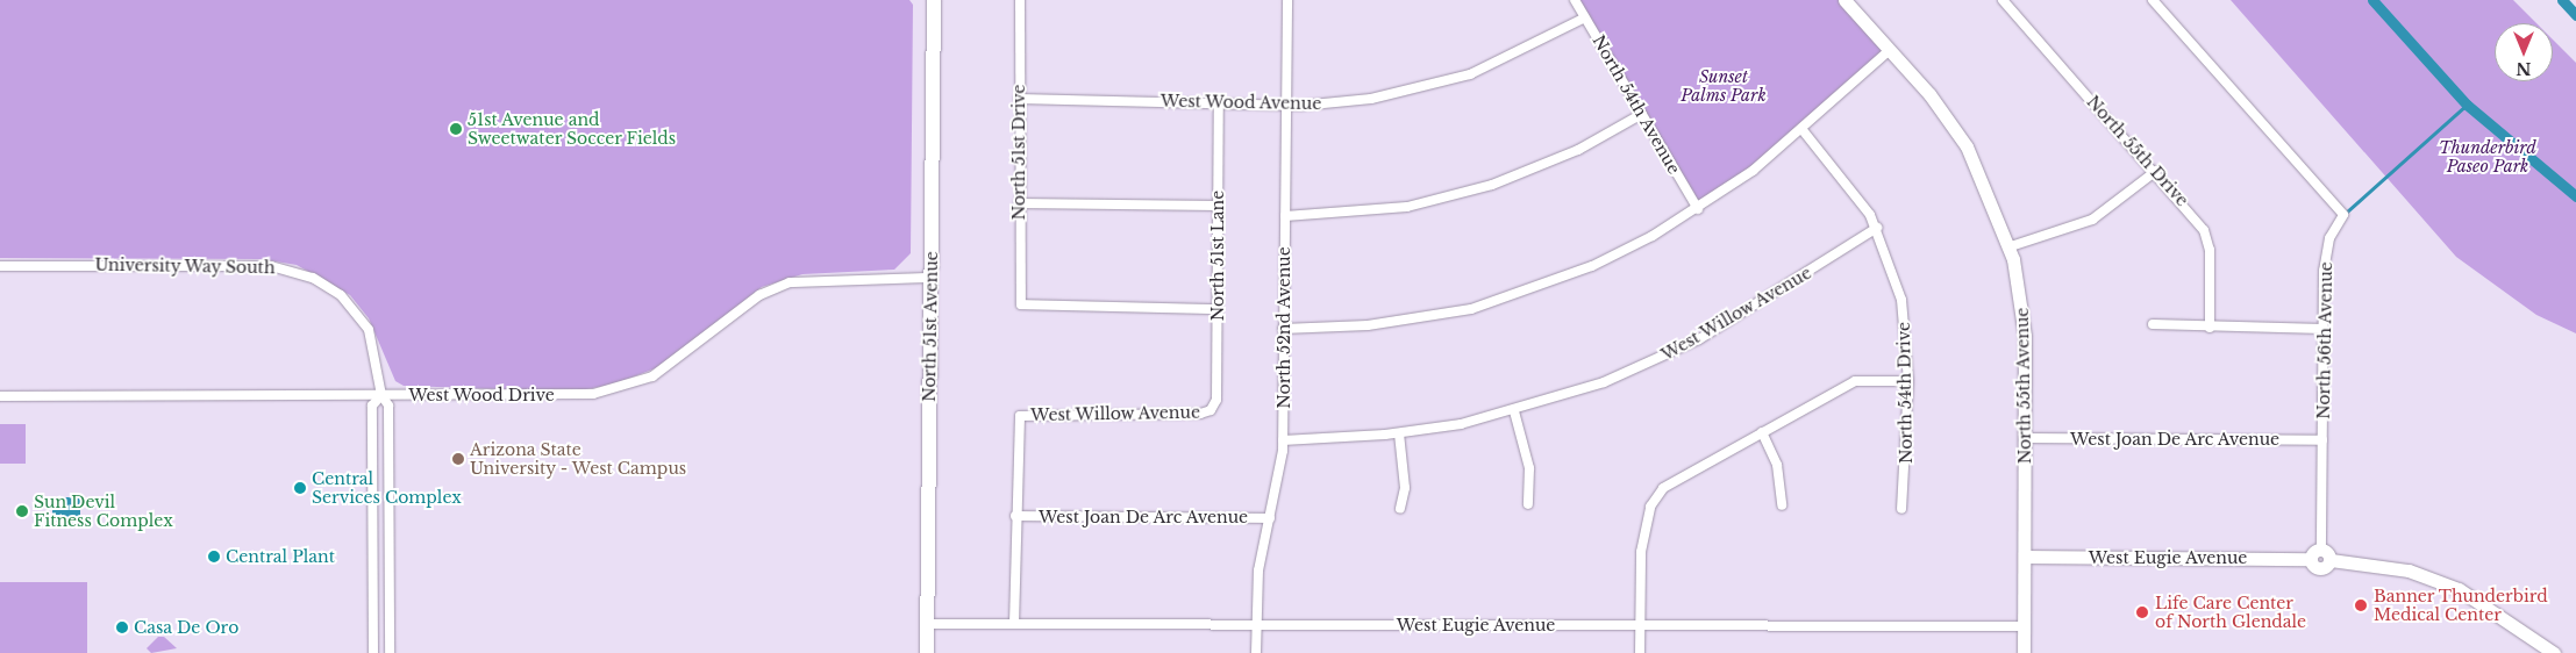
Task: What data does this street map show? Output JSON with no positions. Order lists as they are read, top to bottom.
{
  "streets": {
    "main road": ["North 51st Avenue"],
    "street": [
      "West Wood Avenue",
      "North 54th Avenue",
      "North 55th Drive",
      "North 51st Drive",
      "North 51st Lane",
      "University Way South",
      "West Willow Avenue",
      "North 52nd Avenue",
      "North 56th Avenue",
      "North 55th Avenue",
      "North 54th Drive",
      "West Wood Drive",
      "West Joan De Arc Avenue",
      "West Eugie Avenue"
    ]
  },
  "crossings": [
    ["West Wood Avenue", "North 54th Avenue"],
    ["West Wood Avenue", "North 51st Drive"],
    ["West Wood Avenue", "North 51st Lane"],
    ["West Wood Avenue", "North 52nd Avenue"],
    ["North 51st Drive", "North 51st Lane"],
    ["North 51st Lane", "West Willow Avenue"],
    ["University Way South", "West Wood Drive"],
    ["West Willow Avenue", "North 52nd Avenue"],
    ["West Willow Avenue", "North 54th Drive"],
    ["West Willow Avenue", "West Joan De Arc Avenue"],
    ["North 51st Avenue", "West Wood Drive"],
    ["North 51st Avenue", "West Eugie Avenue"],
    ["North 52nd Avenue", "West Joan De Arc Avenue"],
    ["North 52nd Avenue", "West Eugie Avenue"],
    ["North 56th Avenue", "West Joan De Arc Avenue"],
    ["North 56th Avenue", "West Eugie Avenue"],
    ["North 55th Avenue", "West Joan De Arc Avenue"],
    ["North 55th Avenue", "West Eugie Avenue"]
  ],
  "parks": ["Sunset Palms Park", "Thunderbird Paseo Park"],
  "places": [
    "51st Avenue and Sweetwater Soccer Fields",
    "Arizona State University - West Campus",
    "Central Services Complex",
    "Sun Devil Fitness Complex",
    "Central Plant",
    "Banner Thunderbird Medical Center",
    "Life Care Center of North Glendale",
    "Casa De Oro"
  ],
  "north": "bottom"
}
